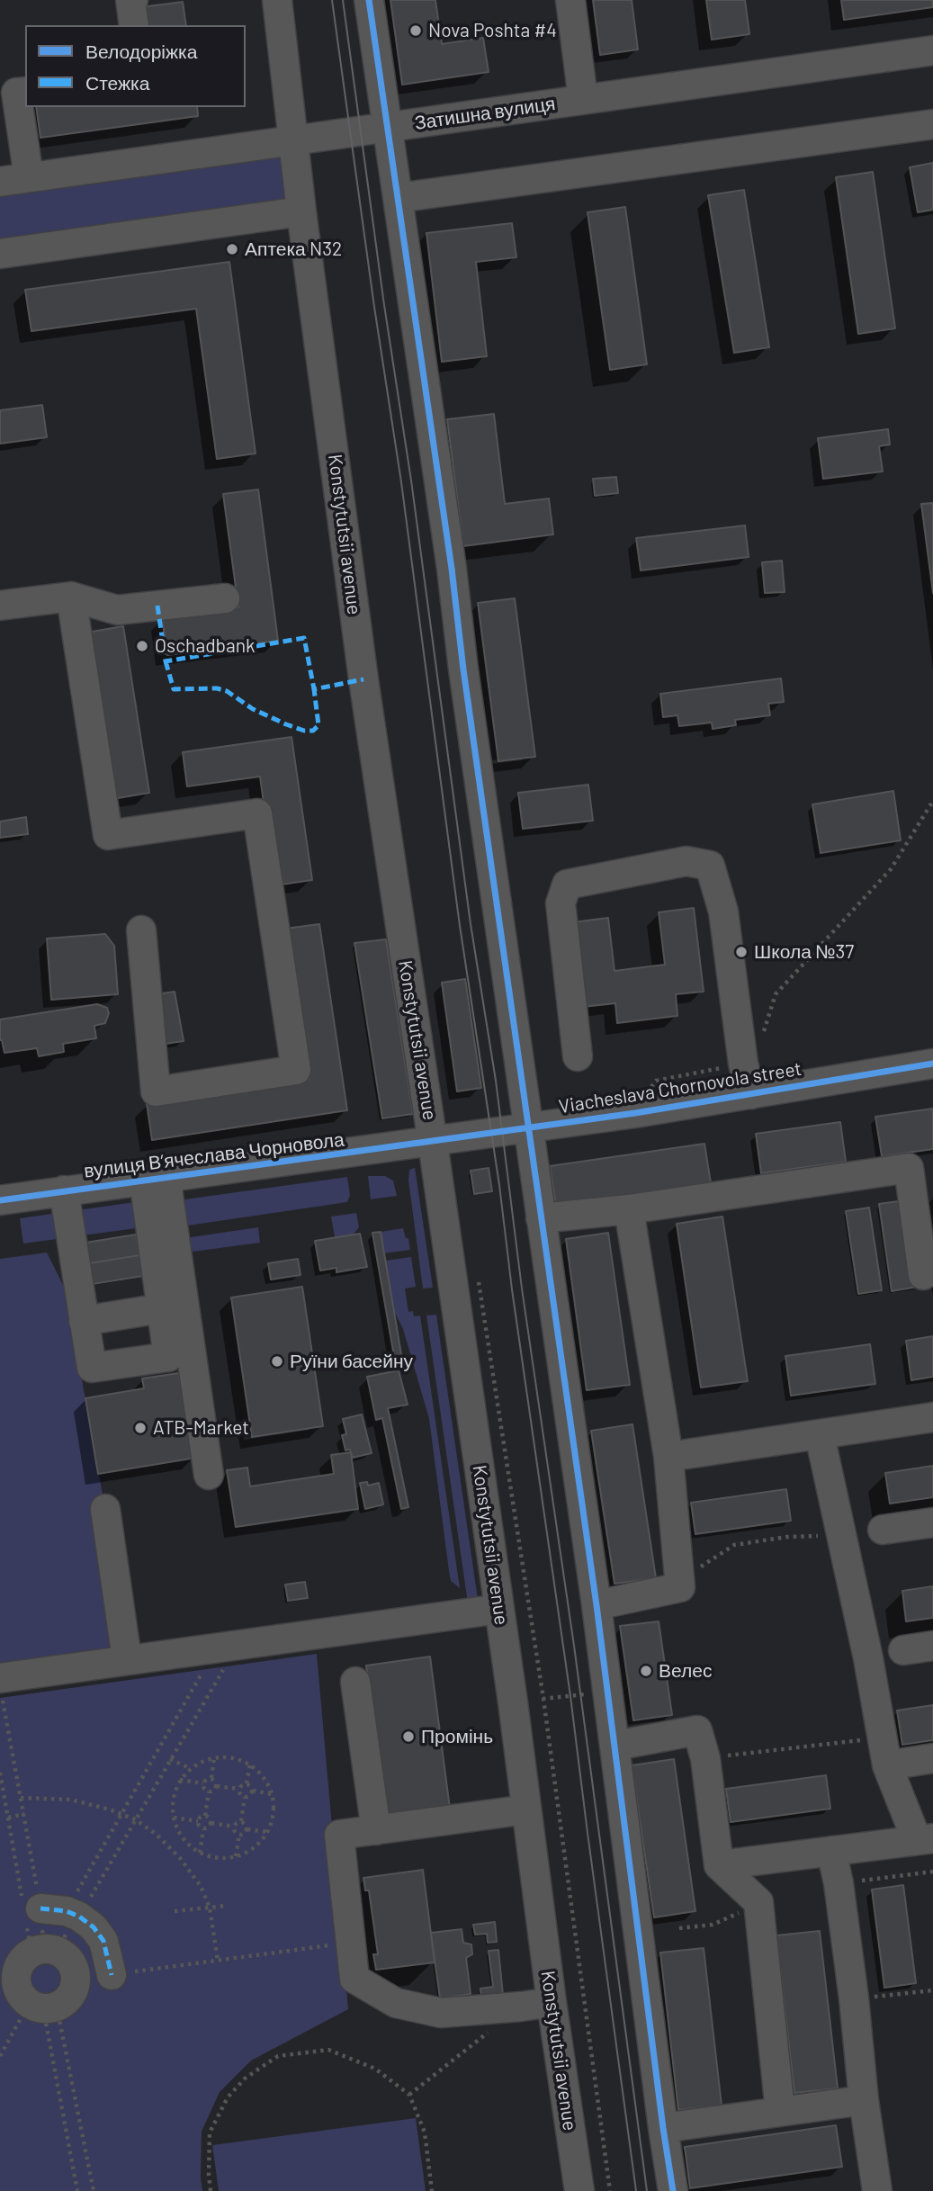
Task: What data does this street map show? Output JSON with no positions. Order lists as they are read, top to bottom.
{
  "streets": {
    "street": [
      "Затишна вулиця",
      "Konstytutsii avenue",
      "Viacheslava Chornovola street",
      "вулиця Вʼячеслава Чорновола"
    ]
  },
  "crossings": [
    ["Затишна вулиця", "Konstytutsii avenue"],
    ["Konstytutsii avenue", "Viacheslava Chornovola street"],
    ["Konstytutsii avenue", "вулиця Вʼячеслава Чорновола"],
    ["Viacheslava Chornovola street", "вулиця Вʼячеслава Чорновола"]
  ],
  "places": [
    "Nova Poshta #4",
    "Аптека N32",
    "Oschadbank",
    "Школа №37",
    "Руїни басейну",
    "ATB-Market",
    "Велес",
    "Промінь"
  ],
  "legend": ["Велодоріжка", "Стежка"]
}
